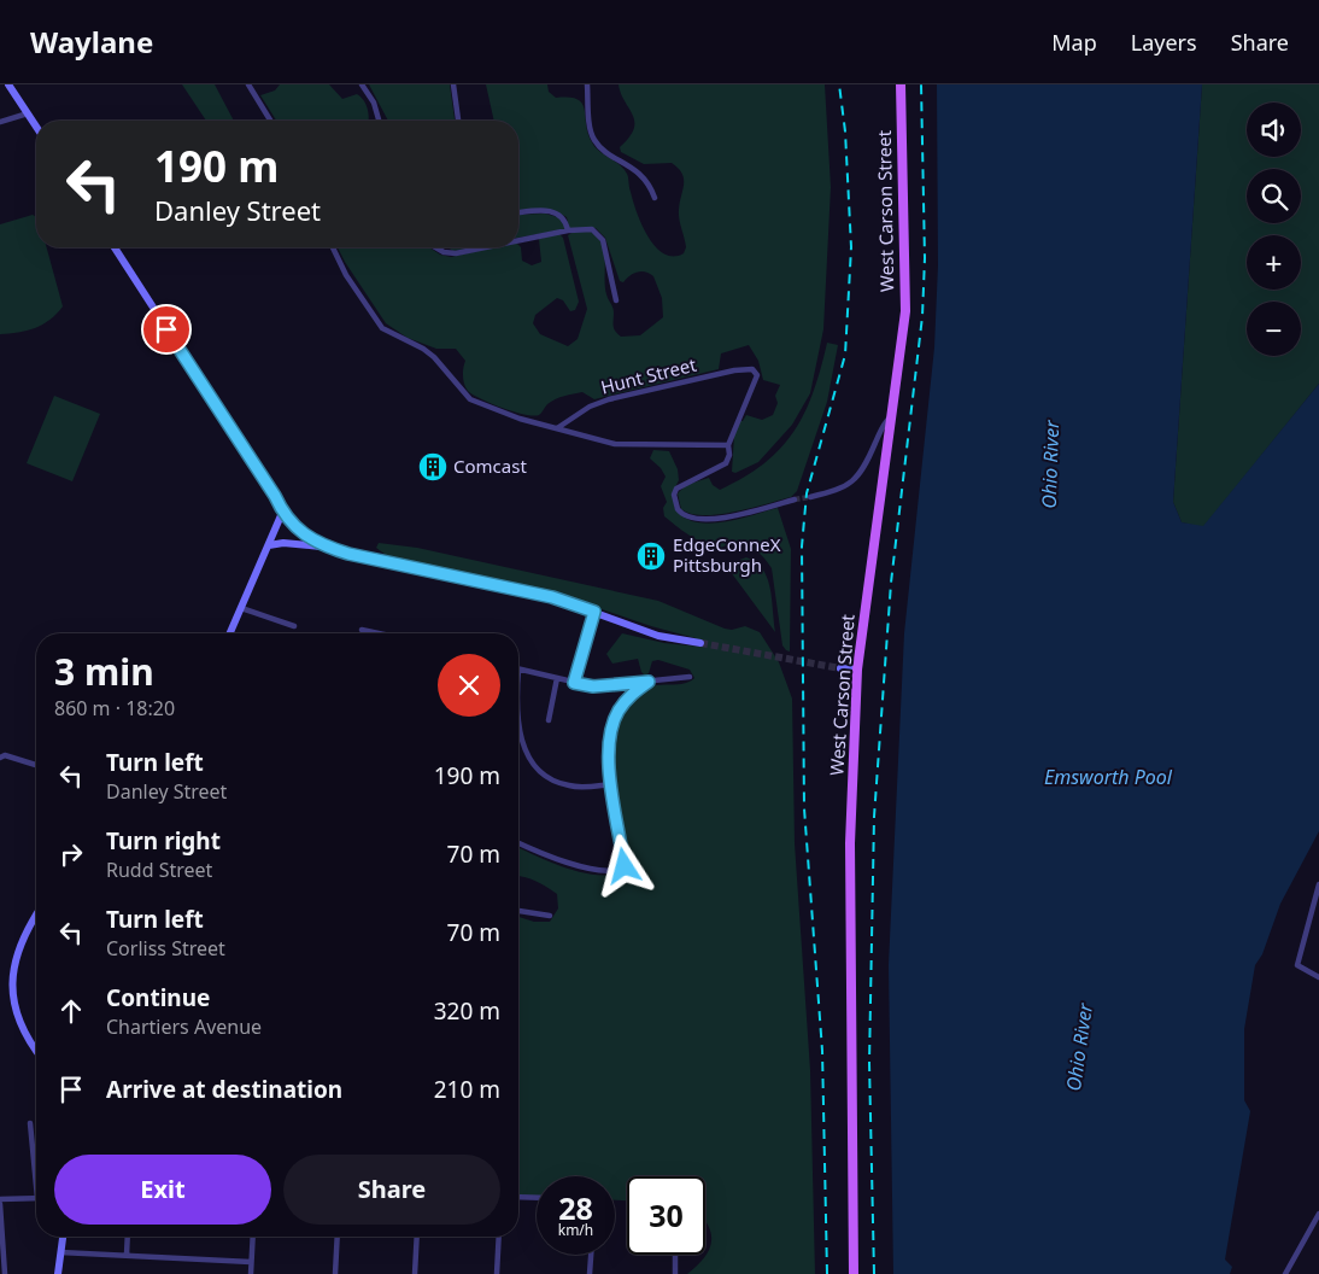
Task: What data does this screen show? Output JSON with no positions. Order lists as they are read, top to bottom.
{
  "streets": {
    "main road": ["West Carson Street"],
    "street": ["Hunt Street"]
  },
  "water": ["Ohio River", "Emsworth Pool"],
  "places": {
    "building": ["Comcast", "EdgeConneX Pittsburgh"]
  },
  "page": {
    "header": "Waylane",
    "nav": ["Map", "Layers", "Share"],
    "map_buttons": ["+", "−"],
    "turn": ["190 m", "Danley Street"],
    "heading": ["3 min", "860 m · 18:20"],
    "list": [
      {
        "name": "Turn left",
        "note": "Danley Street",
        "value": "190 m"
      },
      {
        "name": "Turn right",
        "note": "Rudd Street",
        "value": "70 m"
      },
      {
        "name": "Turn left",
        "note": "Corliss Street",
        "value": "70 m"
      },
      {
        "name": "Continue",
        "note": "Chartiers Avenue",
        "value": "320 m"
      },
      {
        "name": "Arrive at destination",
        "value": "210 m"
      }
    ],
    "buttons": ["Exit", "Share"],
    "speed": "28 km/h",
    "limit": "30"
  }
}
